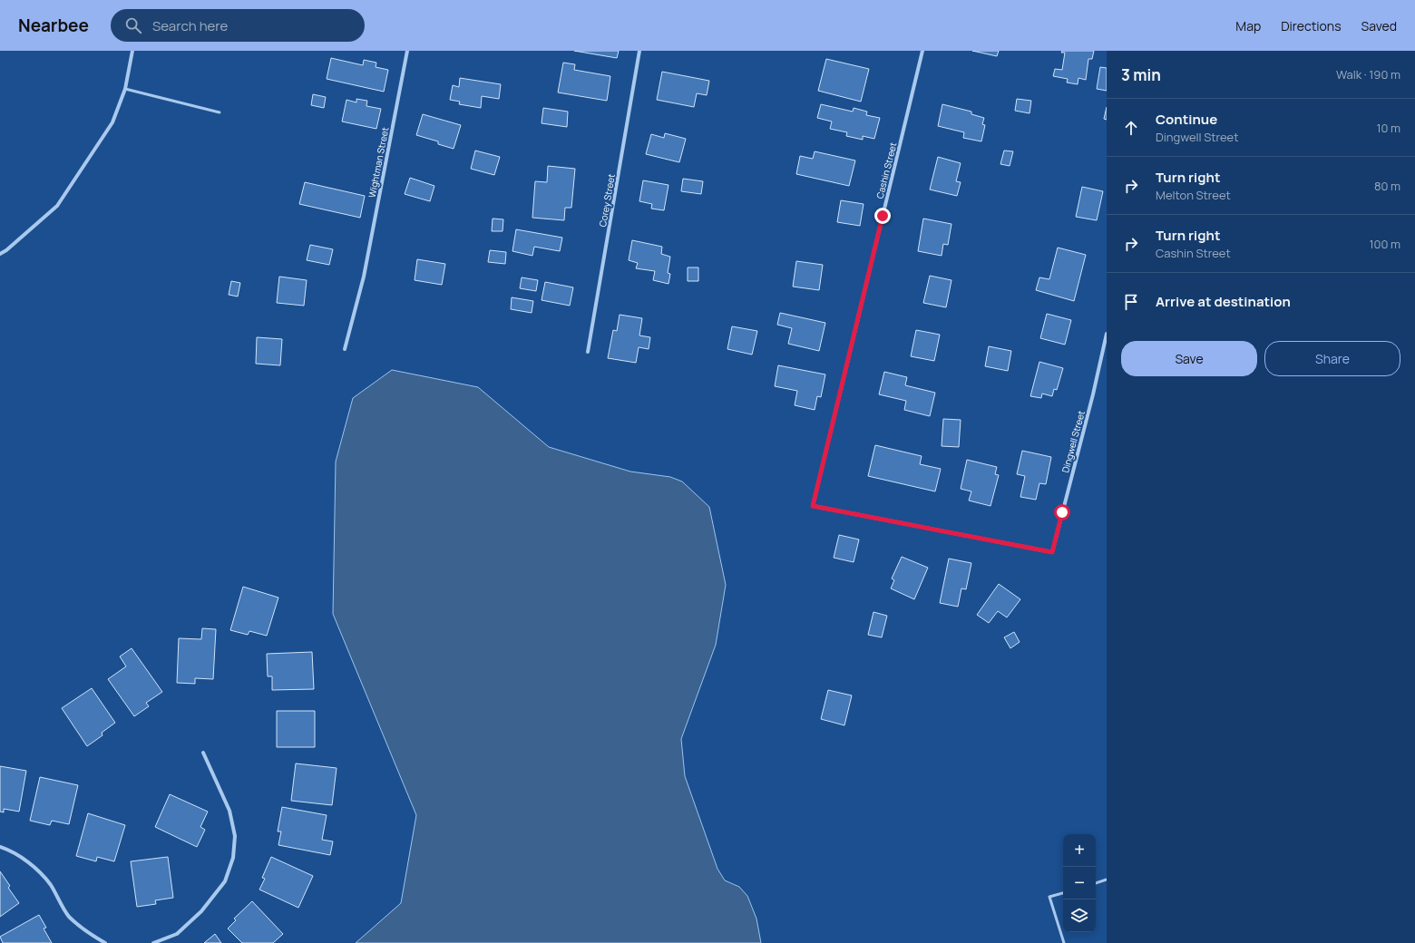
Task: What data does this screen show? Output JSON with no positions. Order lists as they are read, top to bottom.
{
  "streets": {
    "street": [
      "Wightman Street",
      "Cashin Street",
      "Corey Street",
      "Dingwell Street"
    ]
  },
  "crossings": [
    ["Cashin Street", "Dingwell Street"]
  ],
  "page": {
    "header": "Nearbee",
    "search": "Search here",
    "nav": ["Map", "Directions", "Saved"],
    "heading": ["3 min", "Walk · 190 m"],
    "list": [
      ["Continue", "Dingwell Street", "10 m"],
      ["Turn right", "Melton Street", "80 m"],
      ["Turn right", "Cashin Street", "100 m"],
      "Arrive at destination"
    ],
    "buttons": ["Save", "Share"],
    "map_buttons": ["+", "−"]
  }
}
